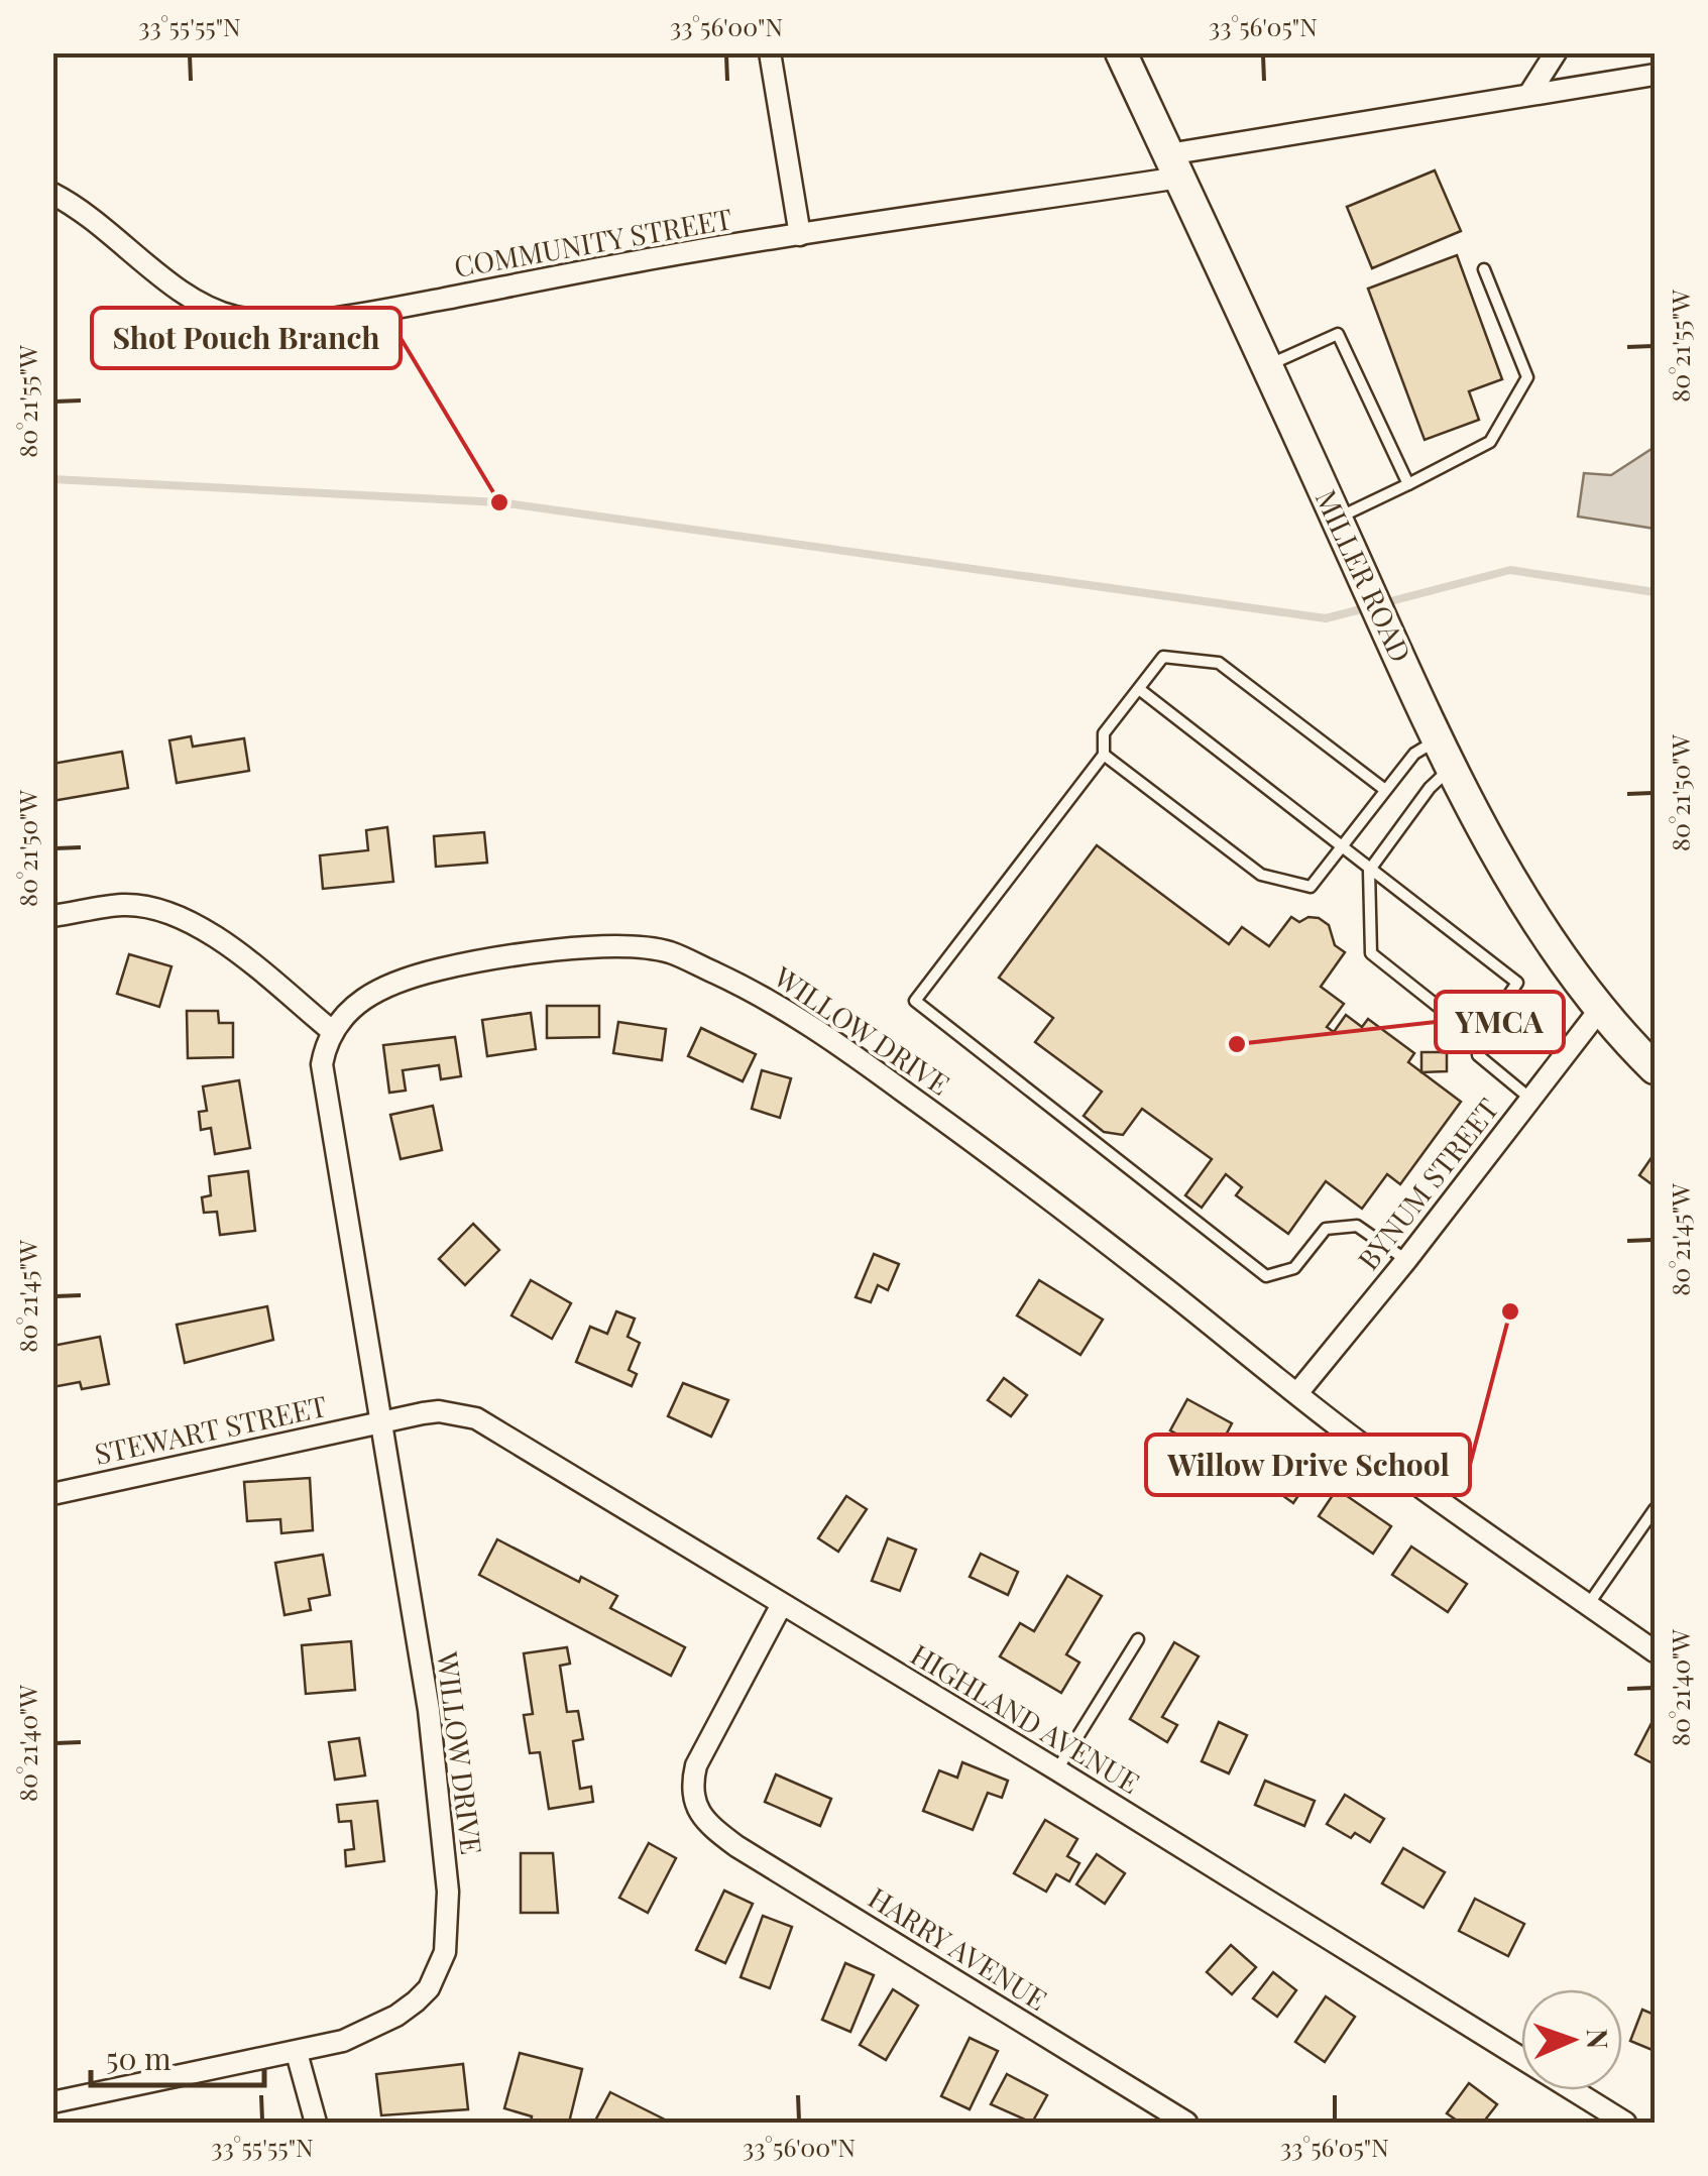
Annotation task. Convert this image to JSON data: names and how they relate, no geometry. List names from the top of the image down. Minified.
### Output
{"streets":{"main road":["MILLER ROAD"],"street":["COMMUNITY STREET","WILLOW DRIVE","BYNUM STREET","STEWART STREET","HIGHLAND AVENUE","HARRY AVENUE"]},"crossings":[["COMMUNITY STREET","MILLER ROAD"],["MILLER ROAD","BYNUM STREET"],["WILLOW DRIVE","BYNUM STREET"],["WILLOW DRIVE","STEWART STREET"],["WILLOW DRIVE","HIGHLAND AVENUE"],["STEWART STREET","HIGHLAND AVENUE"],["HIGHLAND AVENUE","HARRY AVENUE"]],"places":["Shot Pouch Branch","YMCA","Willow Drive School"],"scale_bar":"50 m","north":"right","coordinates":["33°55'55\"N","33°56'00\"N","33°56'05\"N","80°21'55\"W","80°21'50\"W","80°21'45\"W","80°21'40\"W"]}
